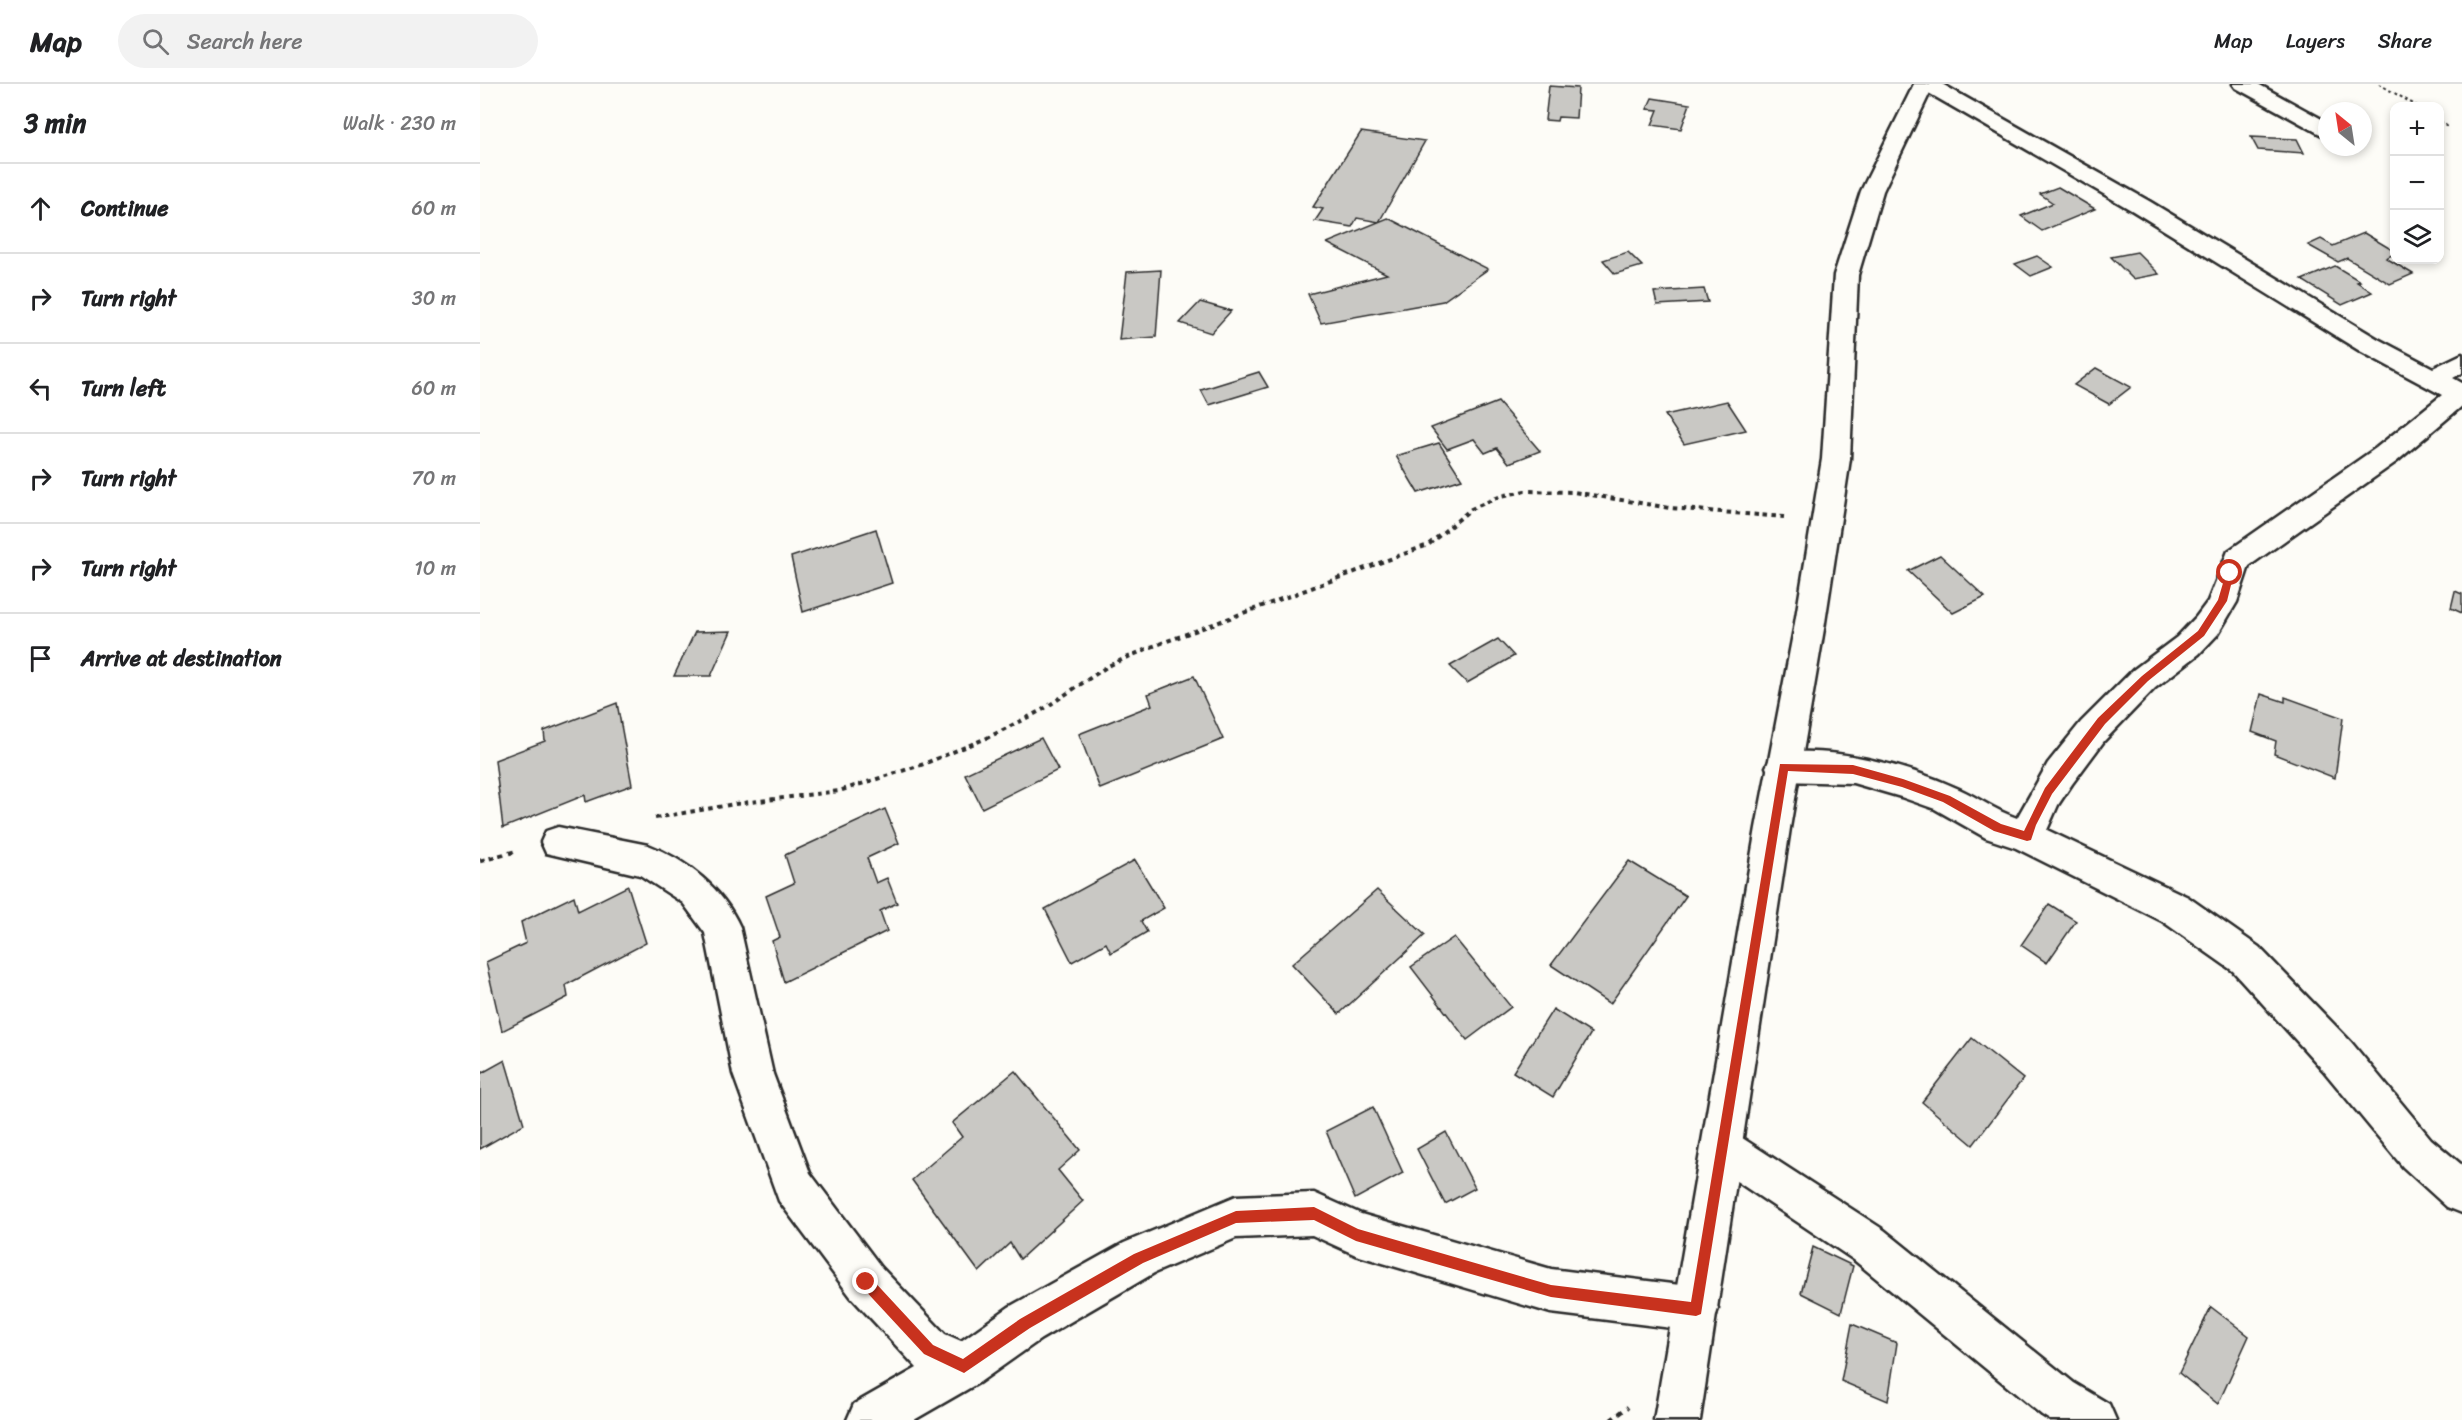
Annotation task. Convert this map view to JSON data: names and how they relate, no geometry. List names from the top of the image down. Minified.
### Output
{"north":"top left","page":{"header":"Map","search":"Search here","nav":["Map","Layers","Share"],"heading":["3 min","Walk · 230 m"],"map_buttons":["+","−"],"list":[["Continue","60 m"],["Turn right","30 m"],["Turn left","60 m"],["Turn right","70 m"],["Turn right","10 m"],"Arrive at destination"]}}
